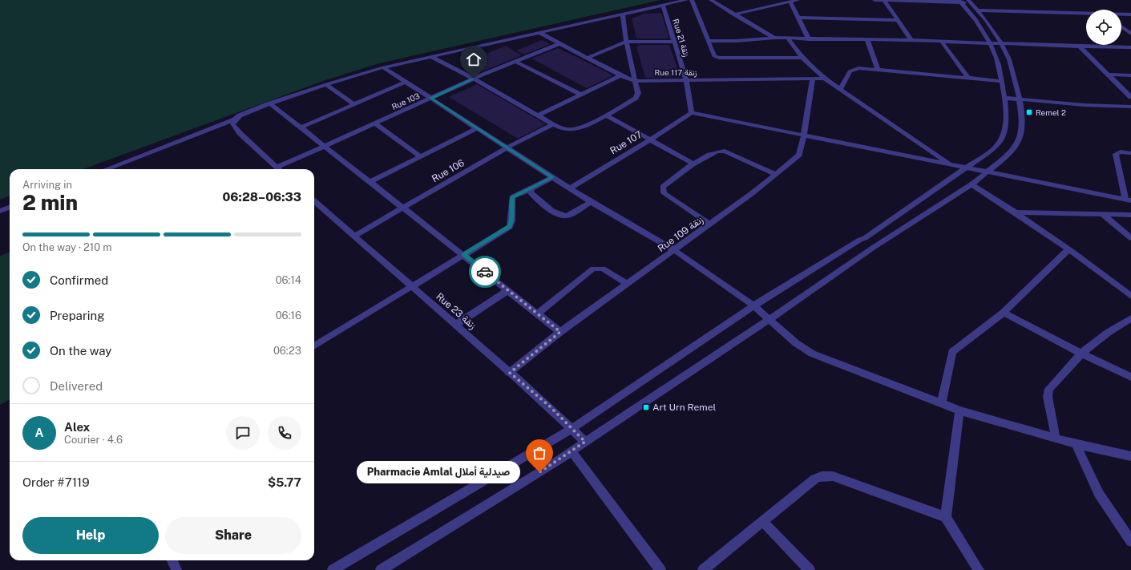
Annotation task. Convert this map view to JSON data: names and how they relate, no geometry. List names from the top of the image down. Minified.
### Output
{"streets":{"street":["Rue 21 زنقة","Rue 117 زنقة","Rue 103","Rue 107","Rue 106","Rue 109 زنقة","Rue 23 زنقة"]},"crossings":[["Rue 21 زنقة","Rue 117 زنقة"],["Rue 21 زنقة","Rue 107"],["Rue 117 زنقة","Rue 103"],["Rue 117 زنقة","Rue 109 زنقة"],["Rue 106","Rue 23 زنقة"],["Rue 109 زنقة","Rue 23 زنقة"]],"places":{"transit":["Remel 2","Art Urn Remel"],"other":["Pharmacie Amlal صيدلية أملال"]},"page":{"heading":["2 min","Arriving in","06:28–06:33"],"panel":["Alex","Courier · 4.6","Order #7119","$5.77"],"bar":"On the way · 210 m","list":[["Confirmed","06:14"],["Preparing","06:16"],["On the way","06:23"],"Delivered"],"round":"A","bubble":"Pharmacie Amlal صيدلية أملال","buttons":["Help","Share"]}}
